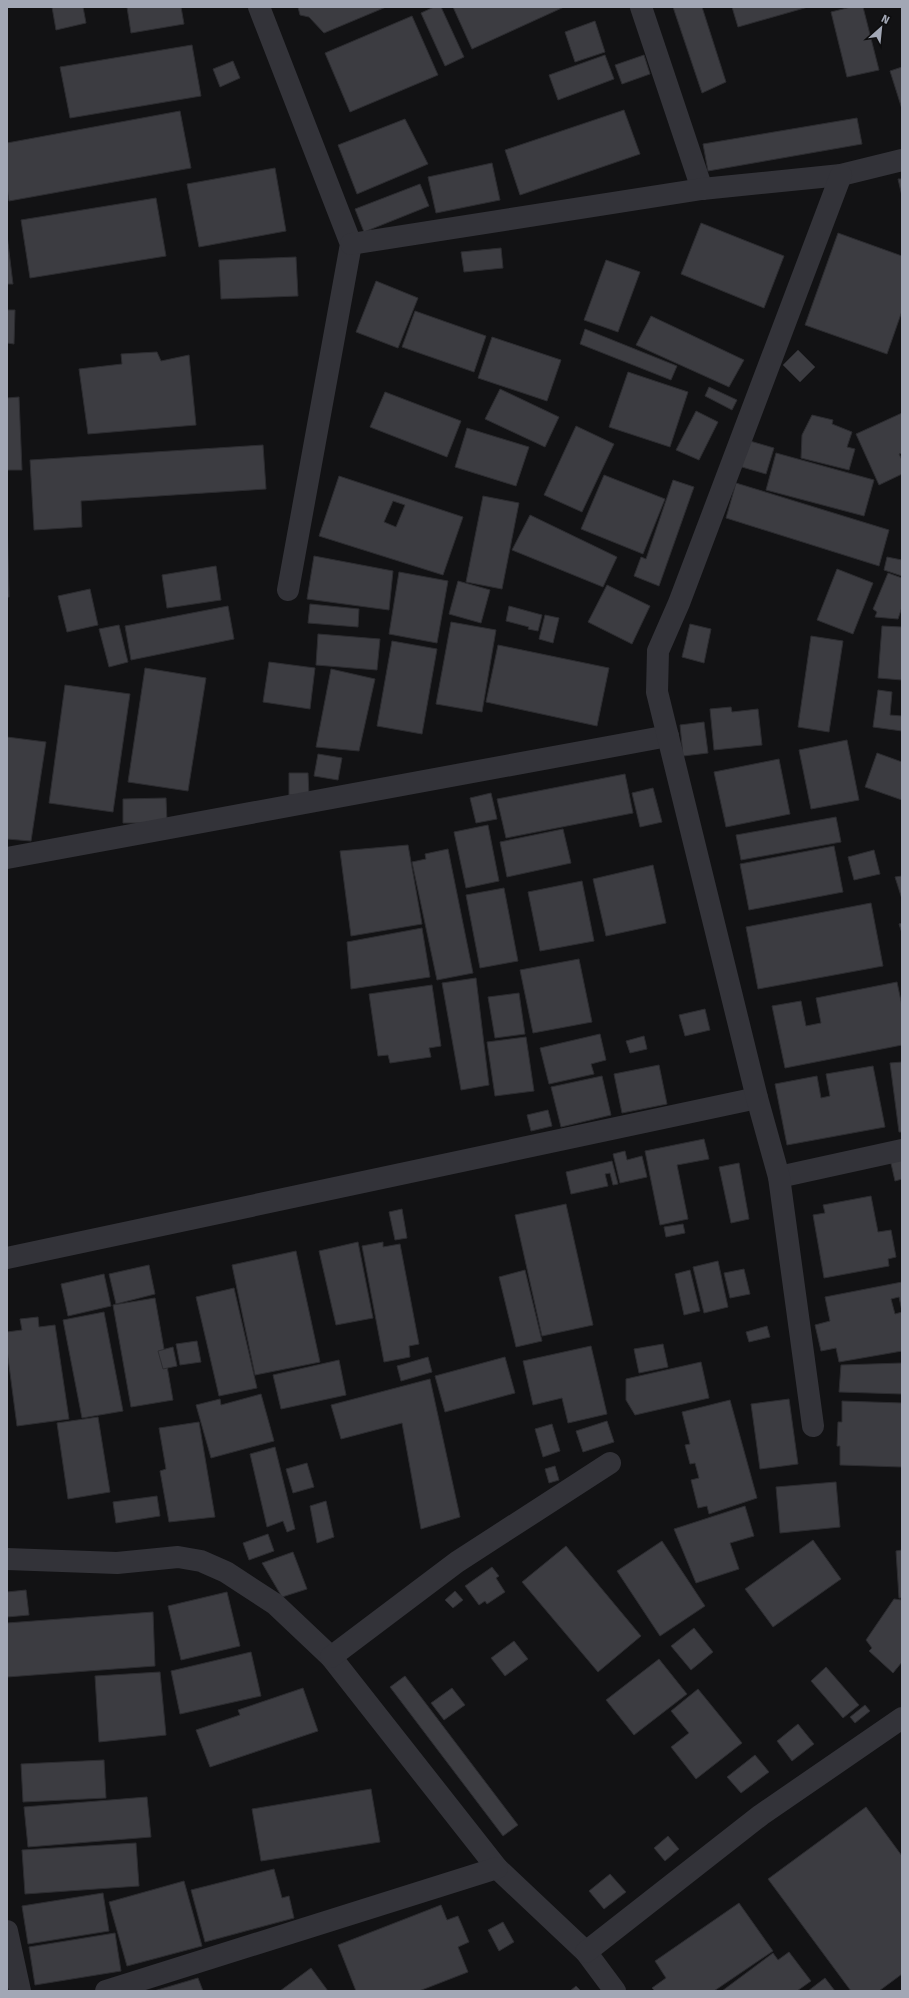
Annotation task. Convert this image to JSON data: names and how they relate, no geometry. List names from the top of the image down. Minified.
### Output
{"north":"top right"}
